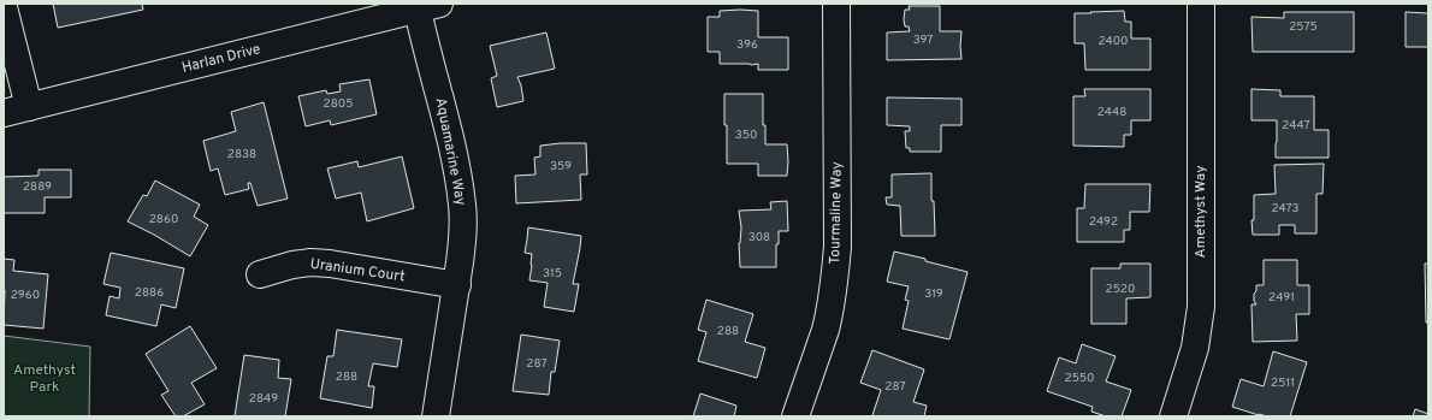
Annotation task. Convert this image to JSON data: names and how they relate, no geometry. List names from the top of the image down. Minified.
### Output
{"streets":{"street":["Harlan Drive","Aquamarine Way","Amethyst Way","Tourmaline Way","Uranium Court"]},"crossings":[["Harlan Drive","Aquamarine Way"],["Aquamarine Way","Uranium Court"]],"parks":["Amethyst Park"],"house_numbers":["2575","397","2400","396","2805","2448","2447","350","2838","359","2889","2473","2860","2492","308","315","2520","2886","319","2960","2491","288","287","288","2550","2511","287","2849"]}
